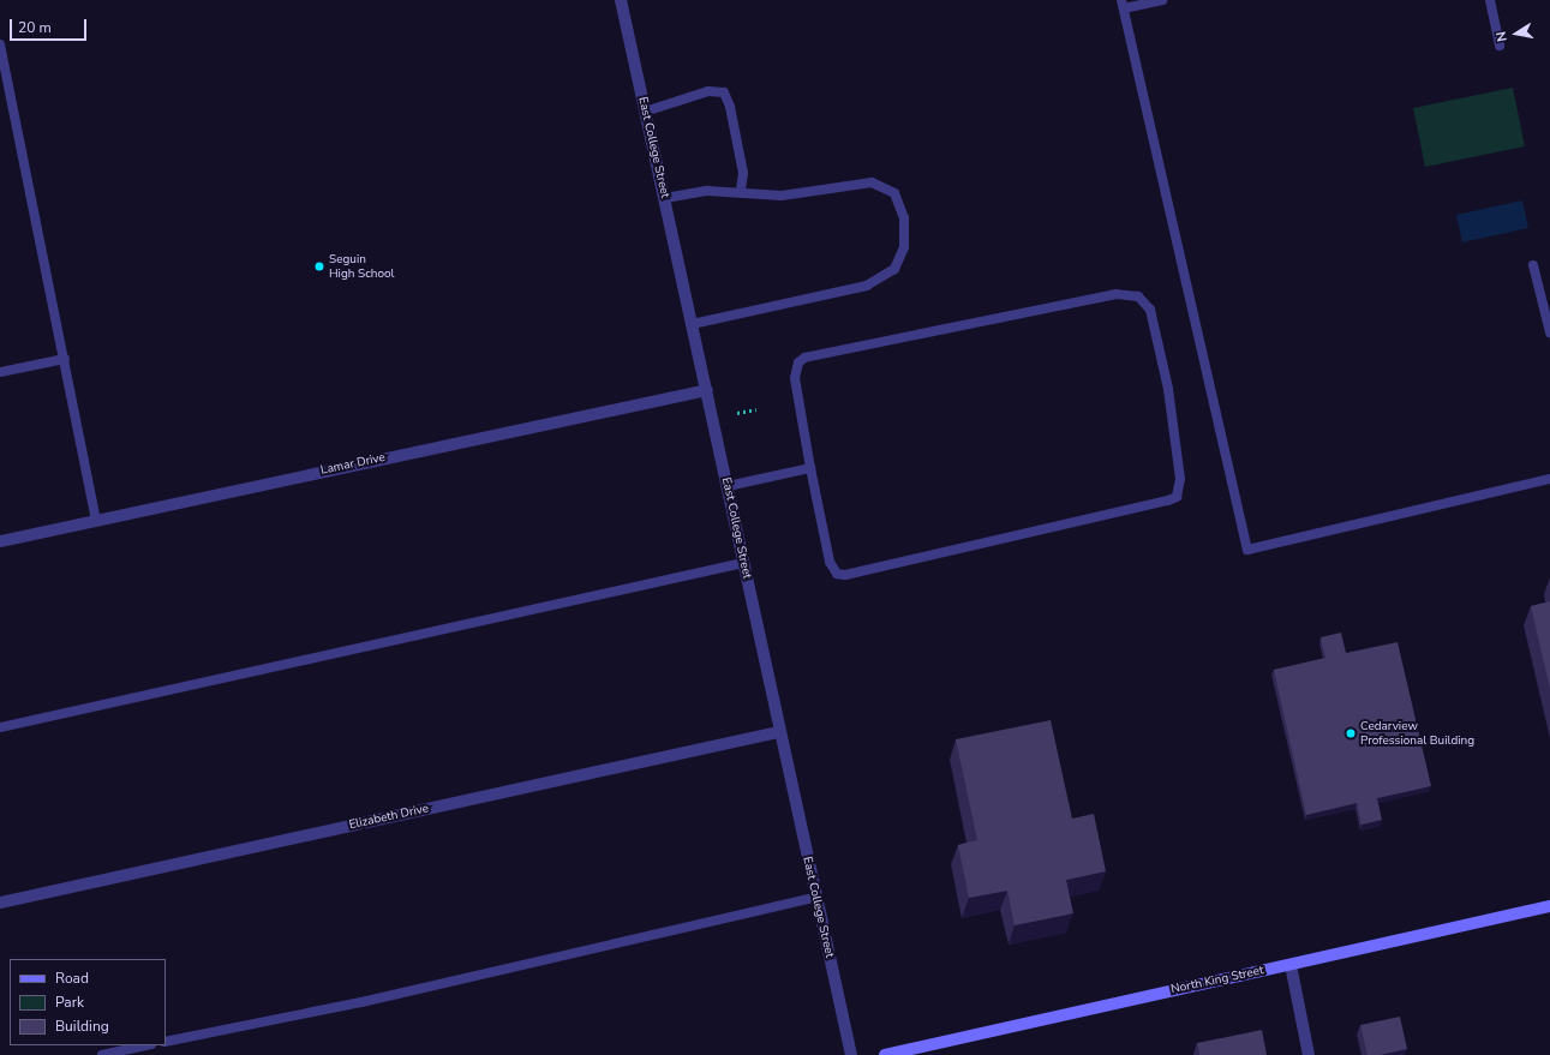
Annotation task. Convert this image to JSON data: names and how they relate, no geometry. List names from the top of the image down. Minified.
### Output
{"streets":{"main road":["North King Street"],"street":["East College Street","Lamar Drive","Elizabeth Drive"]},"crossings":[["East College Street","Lamar Drive"],["East College Street","Elizabeth Drive"]],"places":["Seguin High School","Cedarview Professional Building"],"legend":["Road","Park","Building"],"scale_bar":"20 m","north":"left"}
